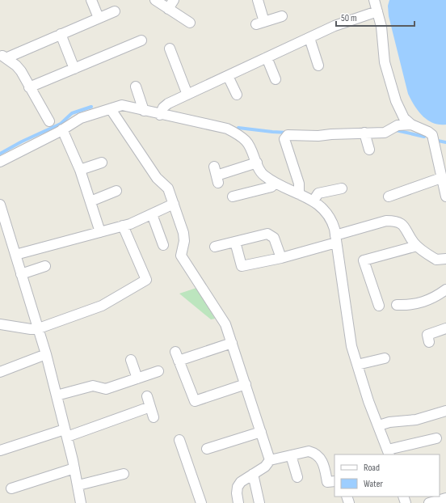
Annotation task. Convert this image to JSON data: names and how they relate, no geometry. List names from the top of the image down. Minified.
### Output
{"legend":["Road","Water"],"scale_bar":"50 m"}
